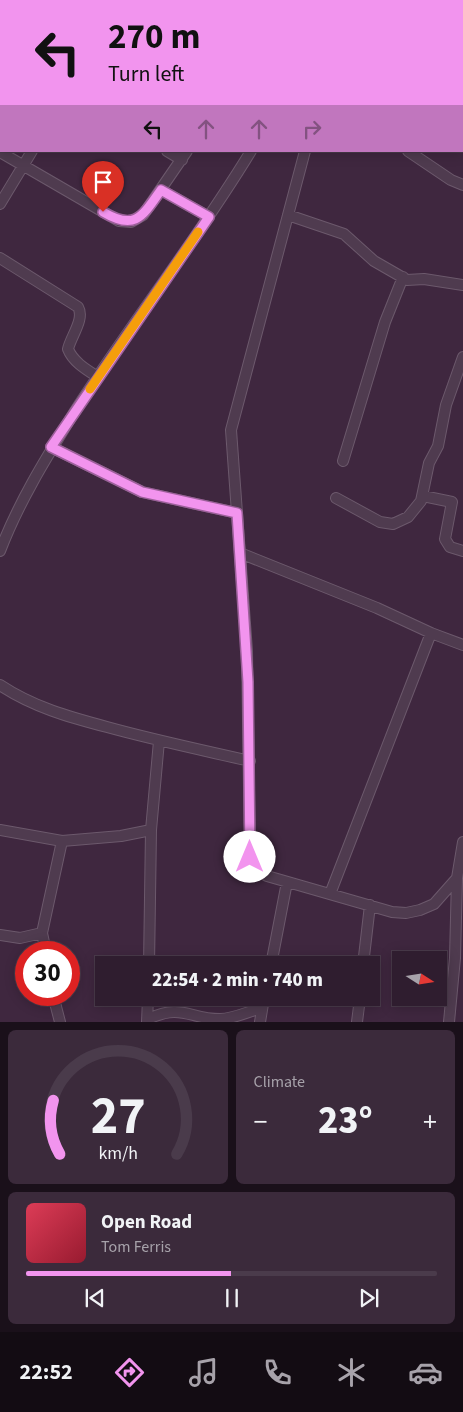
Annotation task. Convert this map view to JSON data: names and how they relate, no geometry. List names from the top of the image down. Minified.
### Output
{"north":"right","page":{"turn":["270 m","Turn left"],"limit":"30","trip":"22:54 · 2 min · 740 m","tile":"Climate","heat":["−","23°","+"],"song":["Open Road","Tom Ferris"],"tabs":"22:52","gauge":["27","km/h"]}}
